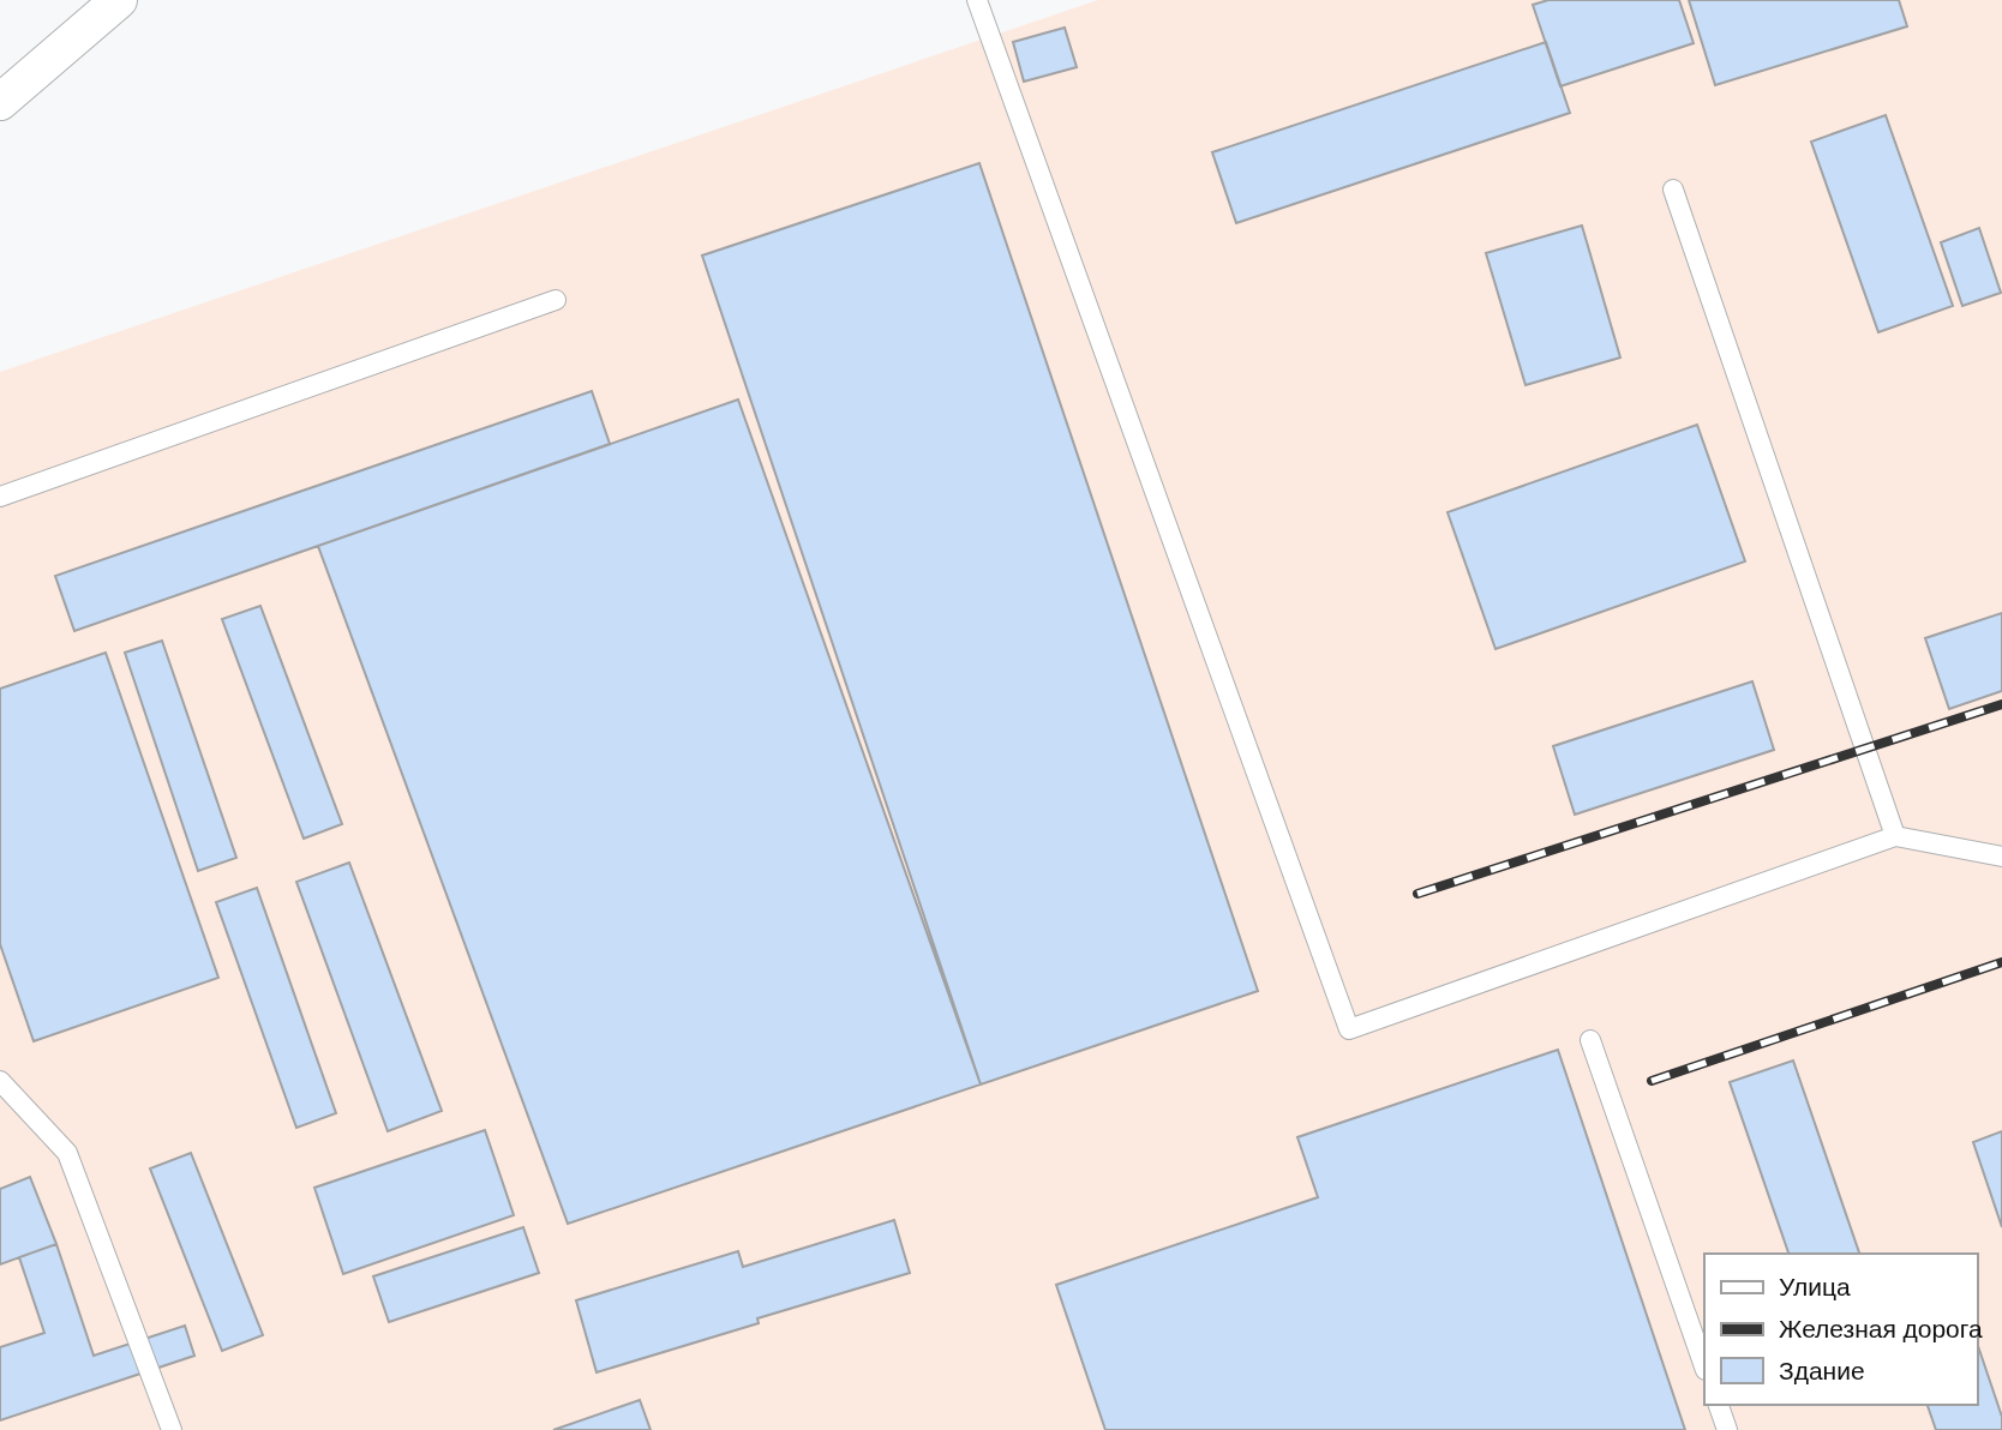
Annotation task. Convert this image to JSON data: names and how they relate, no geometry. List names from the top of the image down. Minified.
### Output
{"legend":["Улица","Железная дорога","Здание"]}
